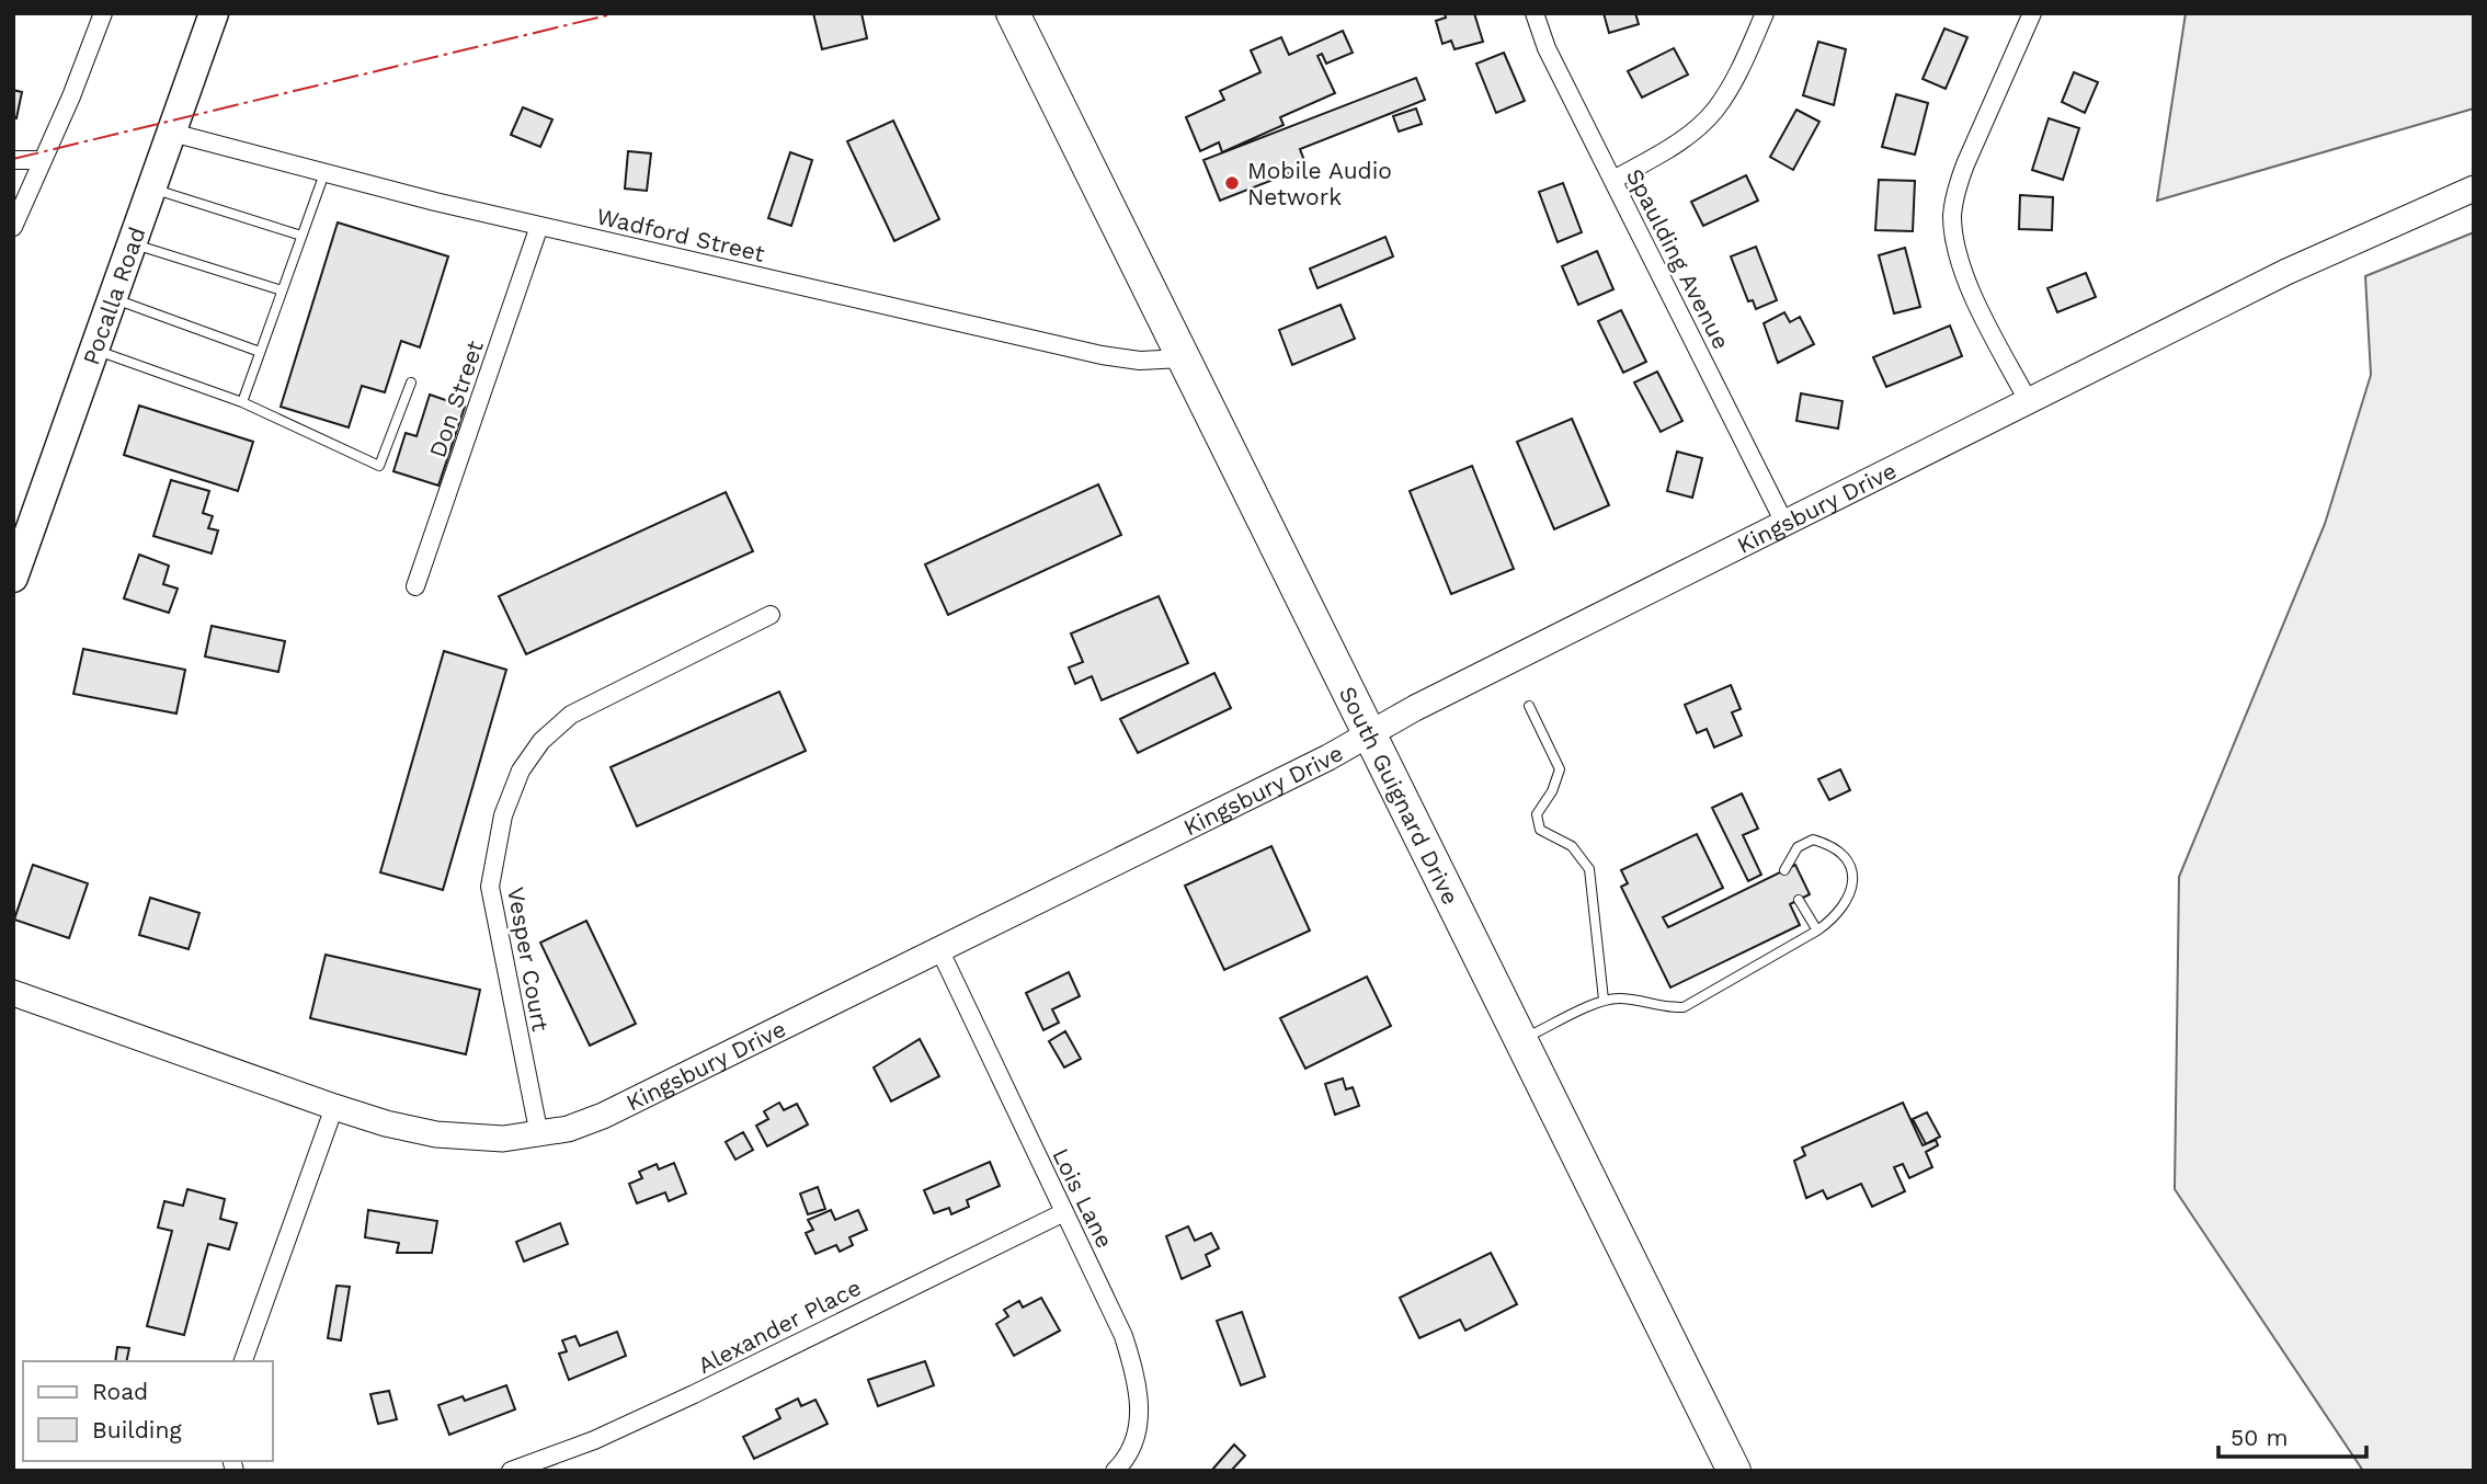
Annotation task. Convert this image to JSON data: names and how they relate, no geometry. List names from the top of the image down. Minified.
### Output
{"streets":{"highway":["South Guignard Drive"],"main road":["Pocalla Road"],"street":["Wadford Street","Spaulding Avenue","Don Street","Kingsbury Drive","Vesper Court","Lois Lane","Alexander Place"]},"crossings":[["Wadford Street","Pocalla Road"],["Wadford Street","Don Street"],["Wadford Street","South Guignard Drive"],["Spaulding Avenue","Kingsbury Drive"],["Kingsbury Drive","South Guignard Drive"],["Kingsbury Drive","Vesper Court"],["Kingsbury Drive","Lois Lane"],["Lois Lane","Alexander Place"]],"places":["Mobile Audio Network"],"legend":["Road","Building"],"scale_bar":"50 m"}
